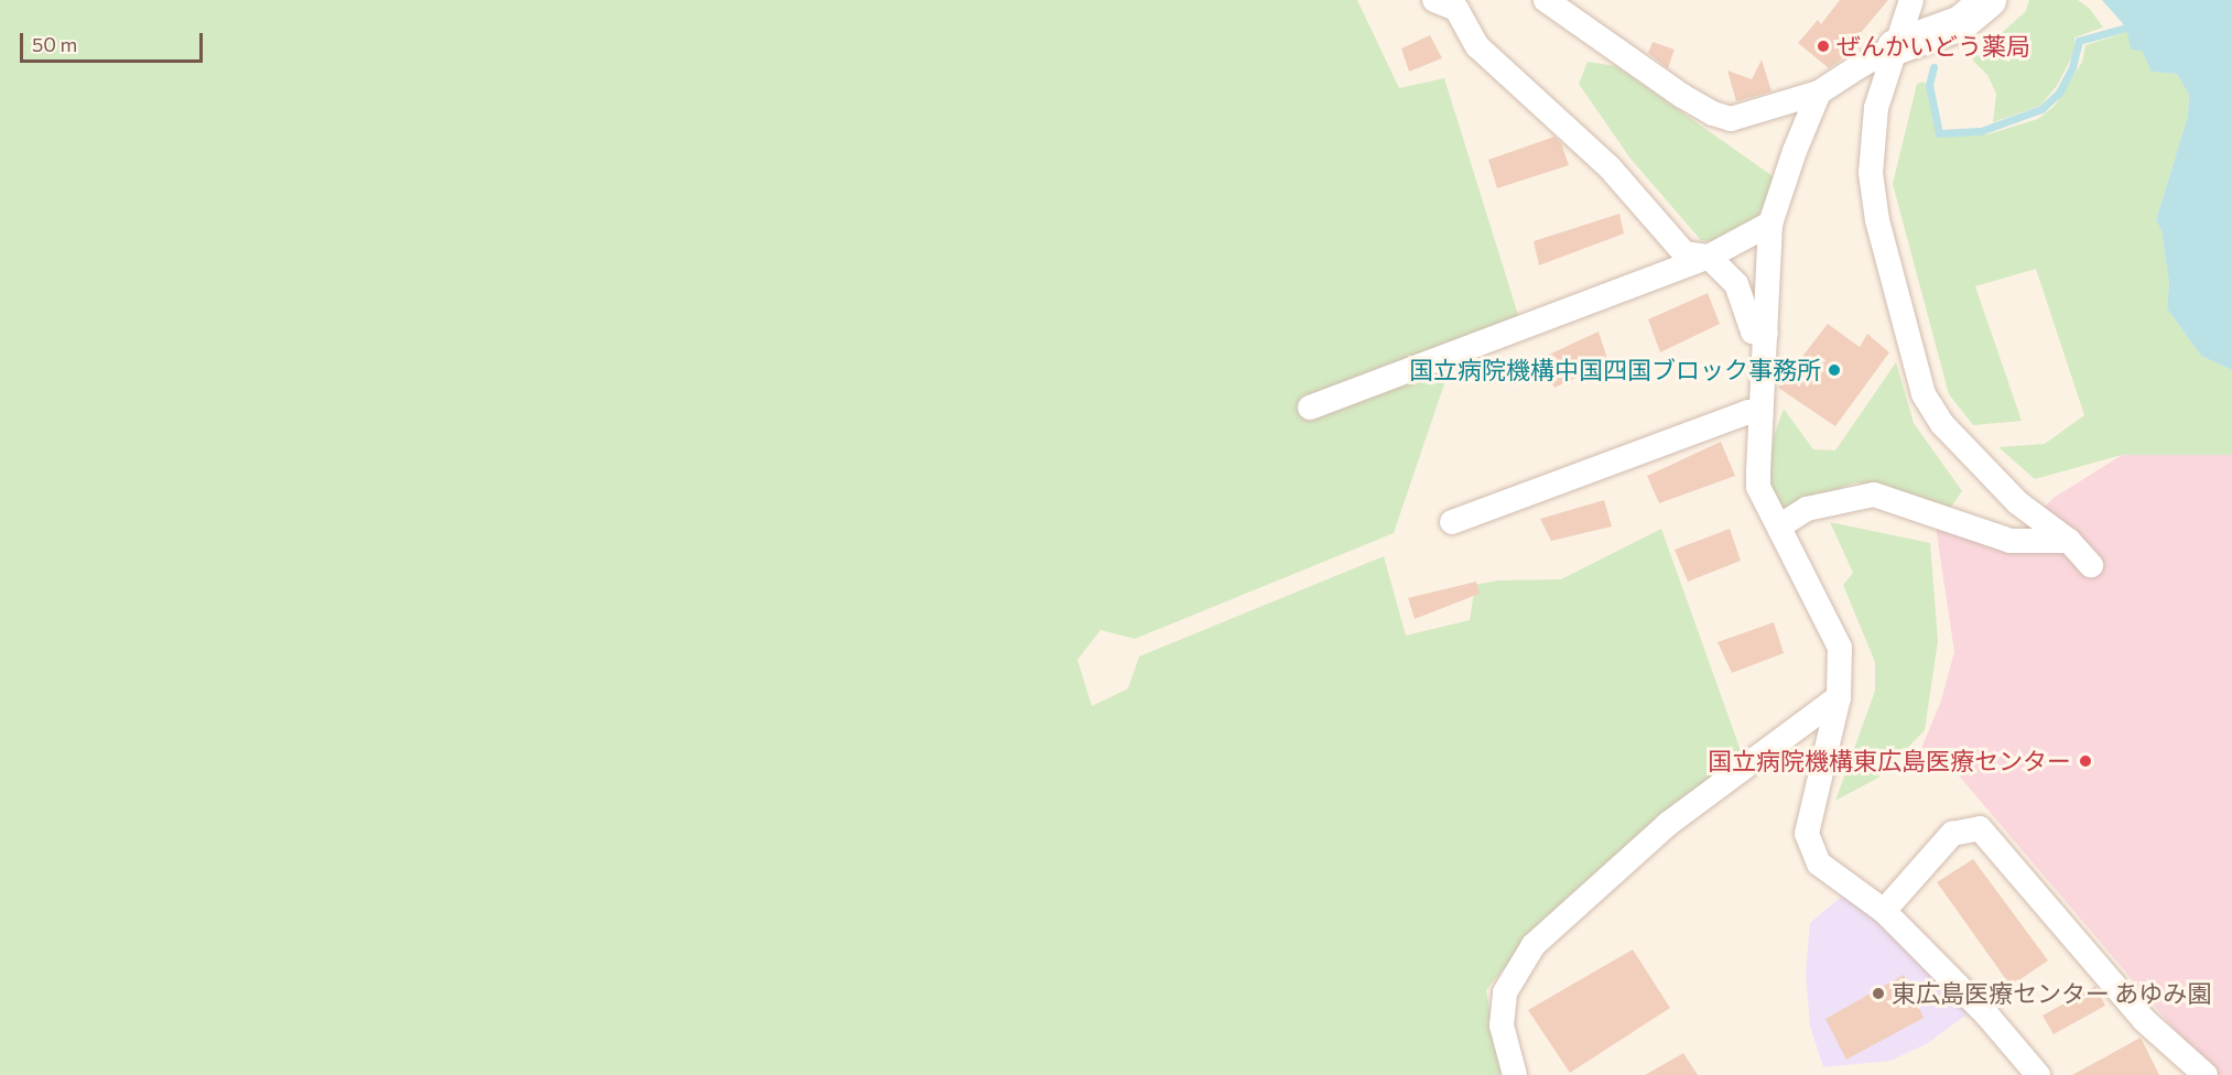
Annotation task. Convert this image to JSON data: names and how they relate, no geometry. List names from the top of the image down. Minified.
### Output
{"places":["ぜんかいどう薬局","国立病院機構中国四国ブロック事務所","国立病院機構東広島医療センター","東広島医療センター あゆみ園"],"scale_bar":"50 m"}
